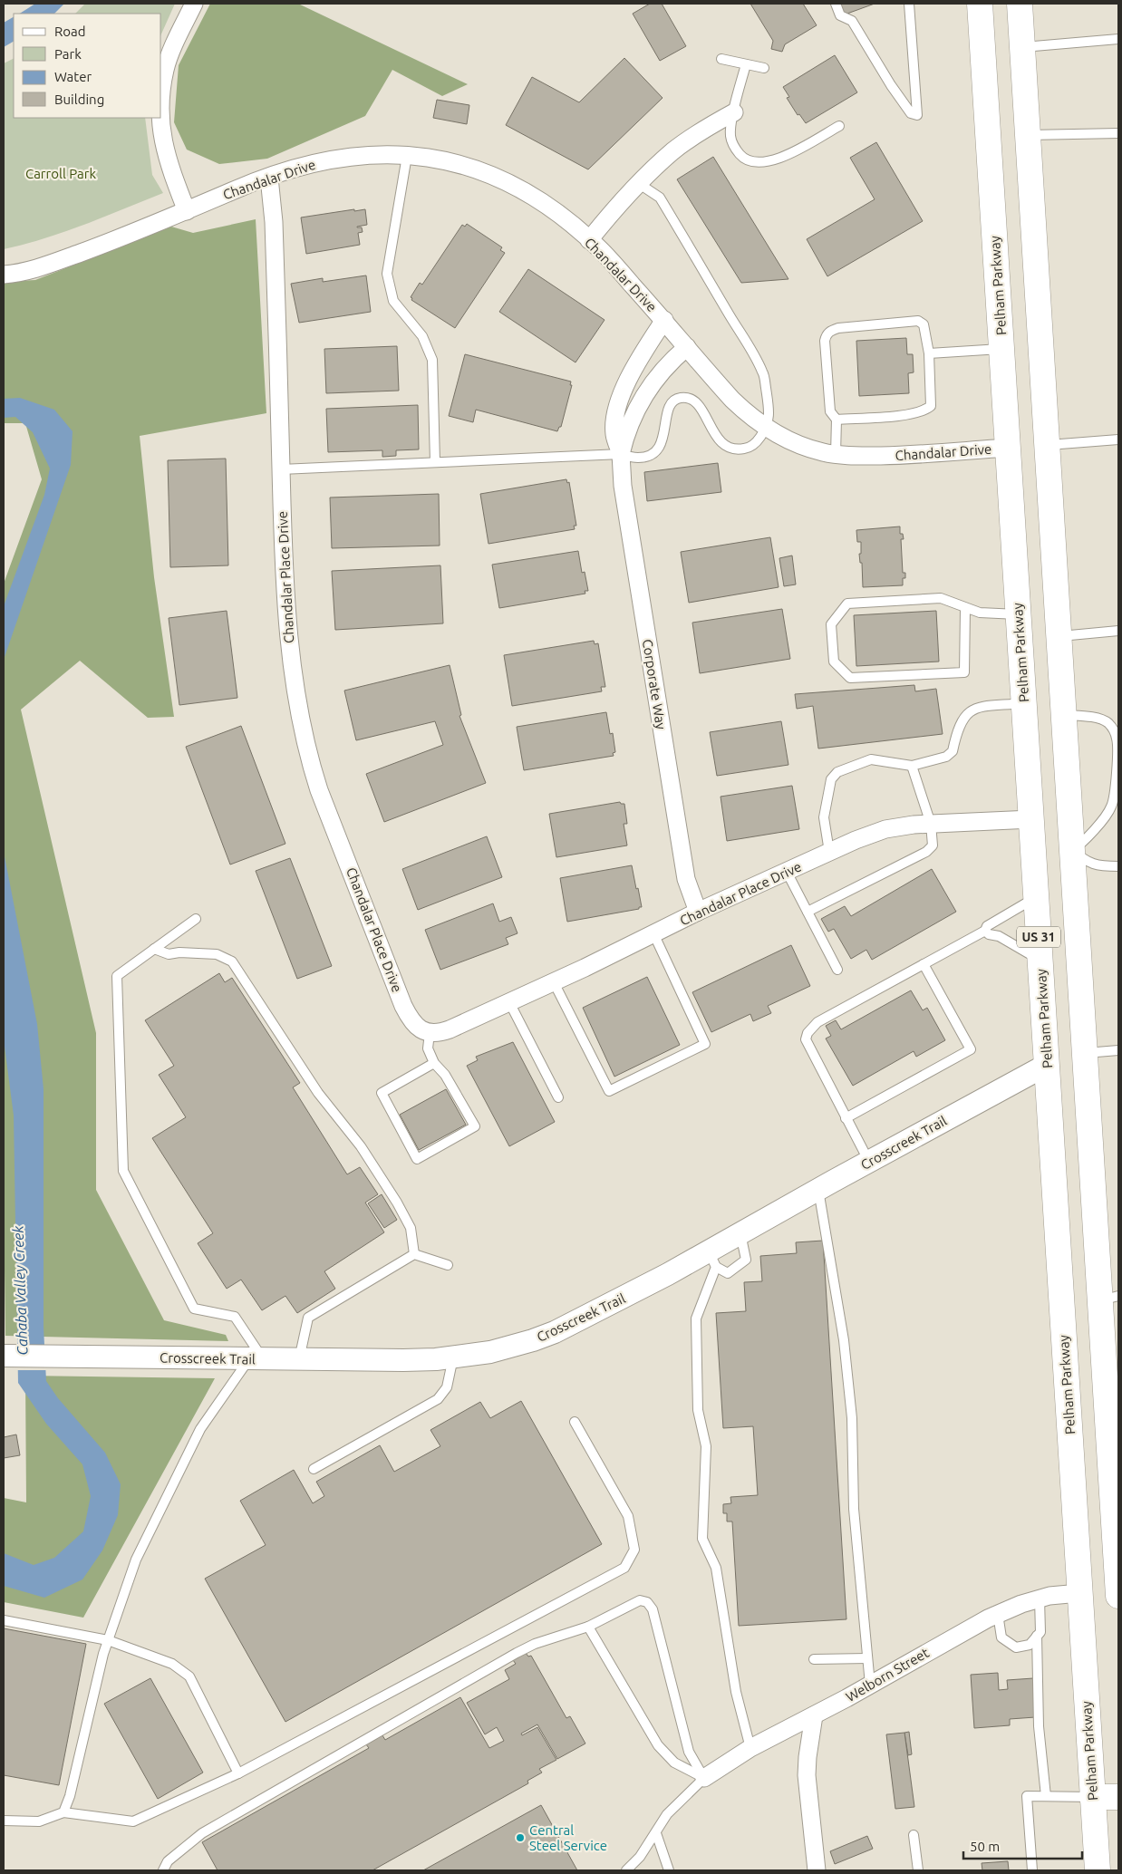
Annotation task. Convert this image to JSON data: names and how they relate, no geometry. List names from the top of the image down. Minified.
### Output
{"streets":{"main road":["Pelham Parkway","US 31"],"street":["Chandalar Drive","Chandalar Place Drive","Corporate Way","Crosscreek Trail","Welborn Street"]},"crossings":[["Chandalar Drive","Pelham Parkway"],["Chandalar Drive","Chandalar Place Drive"],["Chandalar Drive","Corporate Way"],["Pelham Parkway","Chandalar Place Drive"],["Pelham Parkway","Crosscreek Trail"],["Pelham Parkway","Welborn Street"],["Chandalar Place Drive","Corporate Way"]],"water":["Cahaba Valley Creek"],"parks":["Carroll Park"],"places":["Central Steel Service"],"legend":["Road","Park","Water","Building"],"scale_bar":"50 m"}
